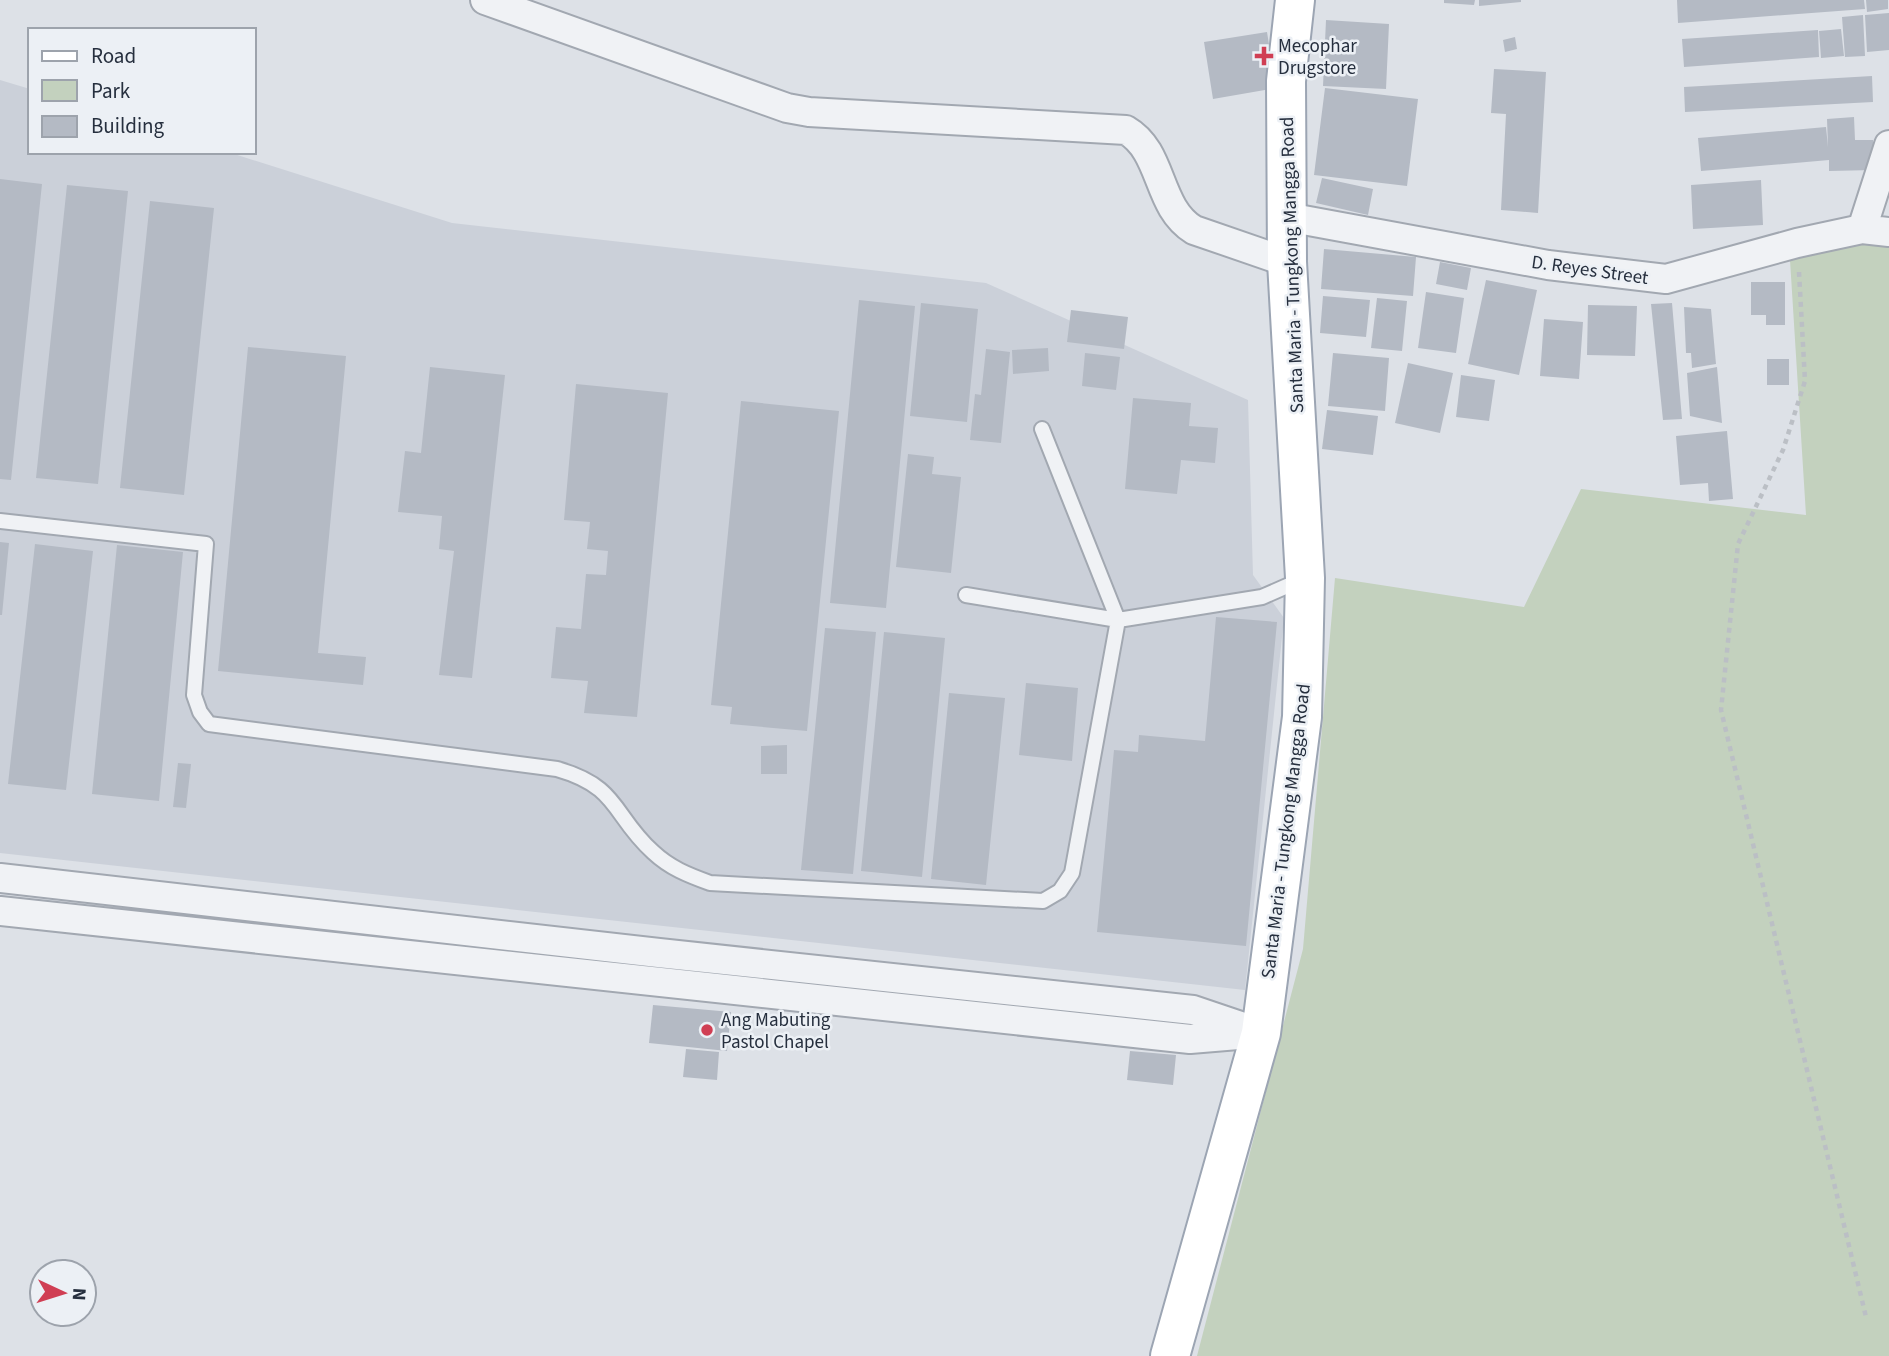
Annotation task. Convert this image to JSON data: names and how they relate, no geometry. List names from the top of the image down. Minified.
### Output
{"streets":{"main road":["Santa Maria - Tungkong Mangga Road"],"street":["D. Reyes Street"]},"crossings":[["Santa Maria - Tungkong Mangga Road","D. Reyes Street"]],"places":{"health":["Mecophar Drugstore"],"other":["Ang Mabuting Pastol Chapel"]},"legend":["Road","Park","Building"],"north":"right"}
